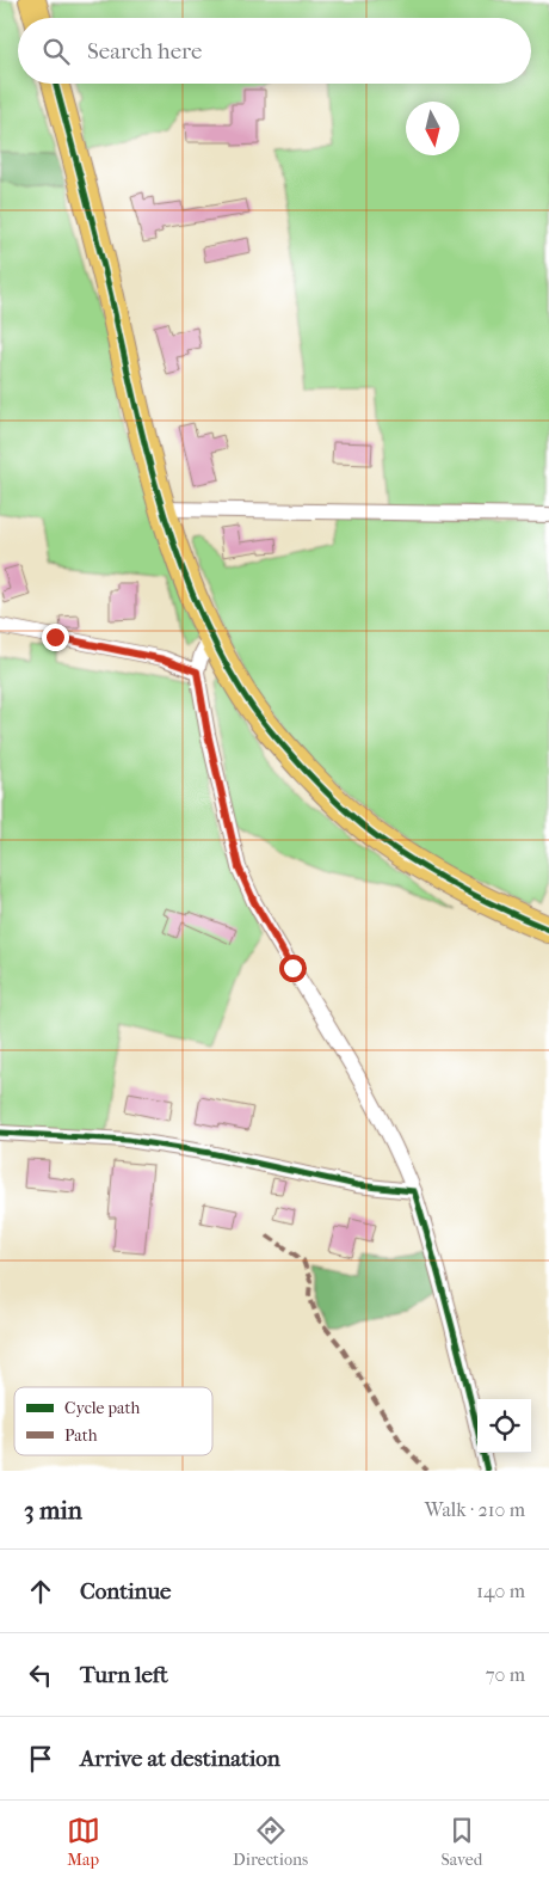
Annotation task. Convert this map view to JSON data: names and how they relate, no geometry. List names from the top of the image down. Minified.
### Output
{"legend":["Cycle path","Path"],"north":"bottom","page":{"search":"Search here","heading":["3 min","Walk · 210 m"],"list":[["Continue","140 m"],["Turn left","70 m"],"Arrive at destination"],"nav":["Map","Directions","Saved"]}}
